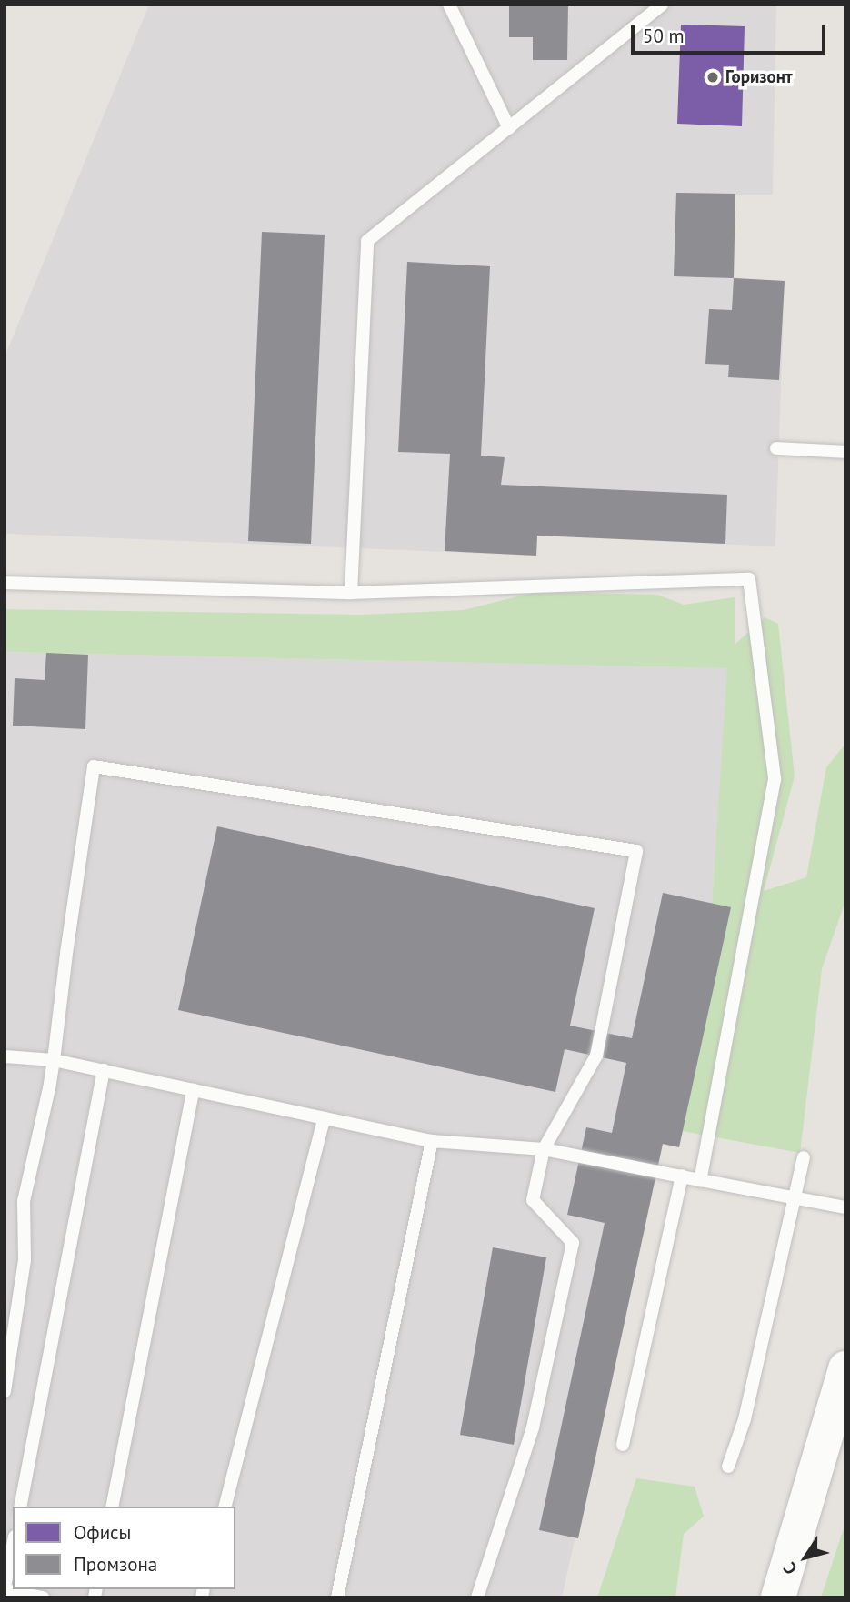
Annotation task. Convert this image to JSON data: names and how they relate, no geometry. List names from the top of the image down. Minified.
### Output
{"places":["Горизонт"],"legend":["Офисы","Промзона"],"scale_bar":"50 m","north":"bottom left"}
